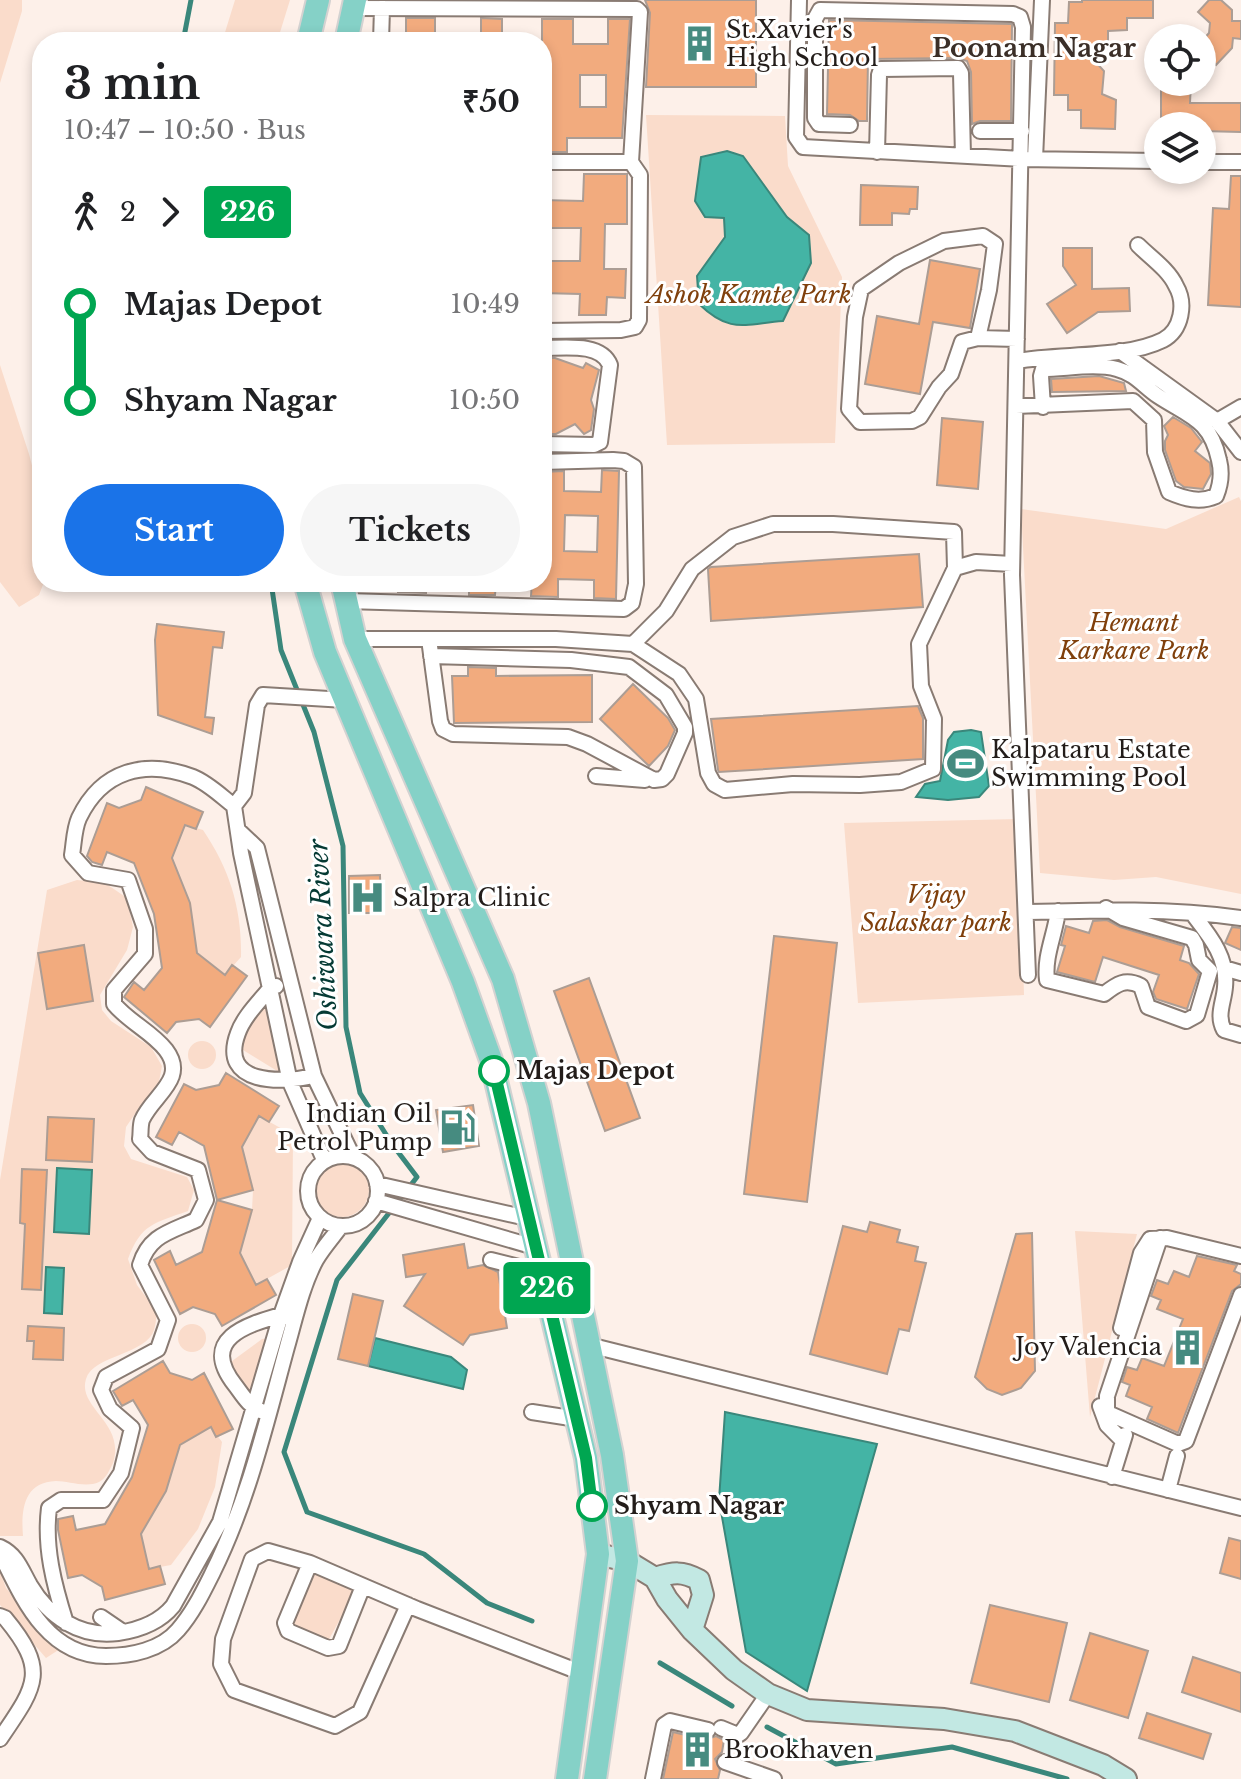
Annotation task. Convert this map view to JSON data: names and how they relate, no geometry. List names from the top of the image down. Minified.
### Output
{"districts":["Poonam Nagar"],"water":["Oshiwara River"],"parks":["Ashok Kamte Park","Hemant Karkare Park","Vijay Salaskar park"],"places":{"building":["St.Xavier's High School","Joy Valencia","Brookhaven"],"sports":["Kalpataru Estate Swimming Pool"],"hospital":["Salpra Clinic"],"other":["Majas Depot","Shyam Nagar"],"fuel station":["Indian Oil Petrol Pump"]},"lines":["bus line 226"],"page":{"on_map":"226","heading":["3 min","10:47 – 10:50 · Bus","₹50"],"legs":["2","226"],"list":[{"name":"Majas Depot","value":"10:49"},{"name":"Shyam Nagar","value":"10:50"}],"buttons":["Start","Tickets"]}}
